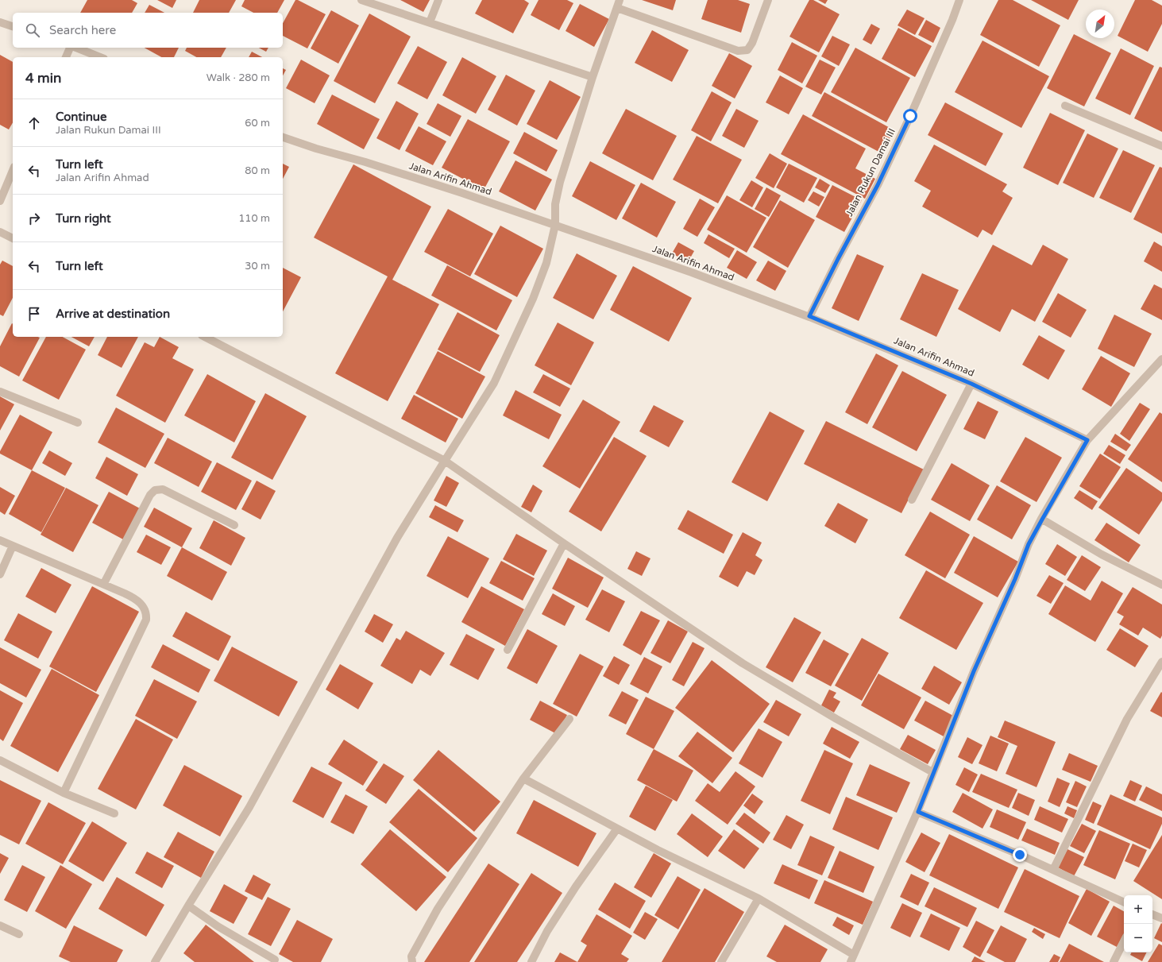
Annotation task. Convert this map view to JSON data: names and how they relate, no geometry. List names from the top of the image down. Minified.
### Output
{"streets":{"street":["Jalan Rukun Damai III","Jalan Arifin Ahmad"]},"crossings":[["Jalan Rukun Damai III","Jalan Arifin Ahmad"]],"north":"top right","page":{"search":"Search here","heading":["4 min","Walk · 280 m"],"list":[["Continue","Jalan Rukun Damai III","60 m"],["Turn left","Jalan Arifin Ahmad","80 m"],["Turn right","110 m"],["Turn left","30 m"],"Arrive at destination"],"map_buttons":["+","−"]}}
